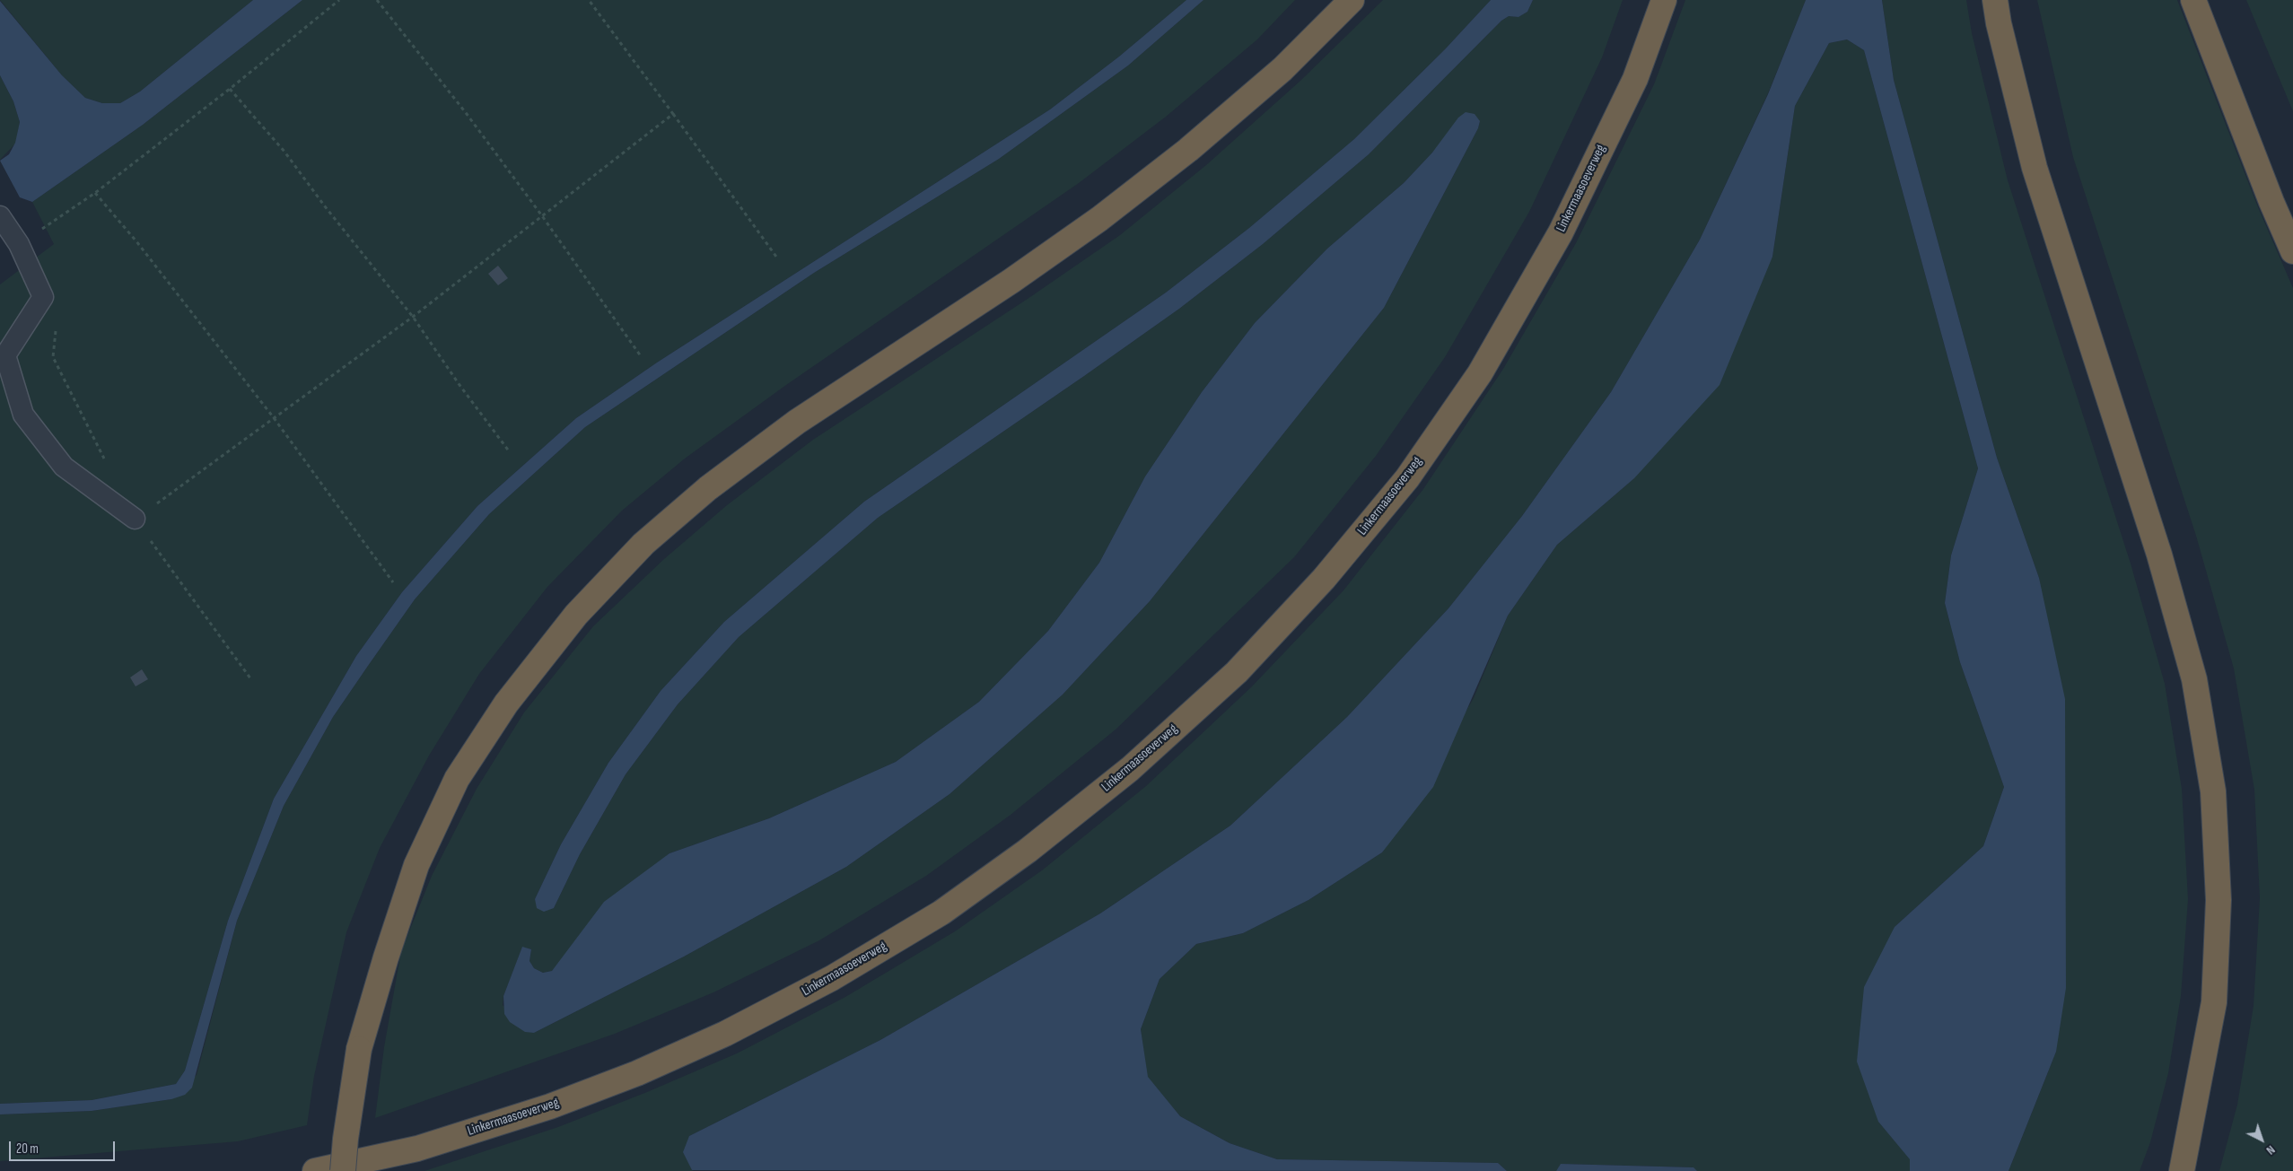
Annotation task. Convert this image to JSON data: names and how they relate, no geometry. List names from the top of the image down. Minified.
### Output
{"streets":{"highway":["Linkermaasoeverweg"]},"scale_bar":"20 m","north":"bottom right"}
